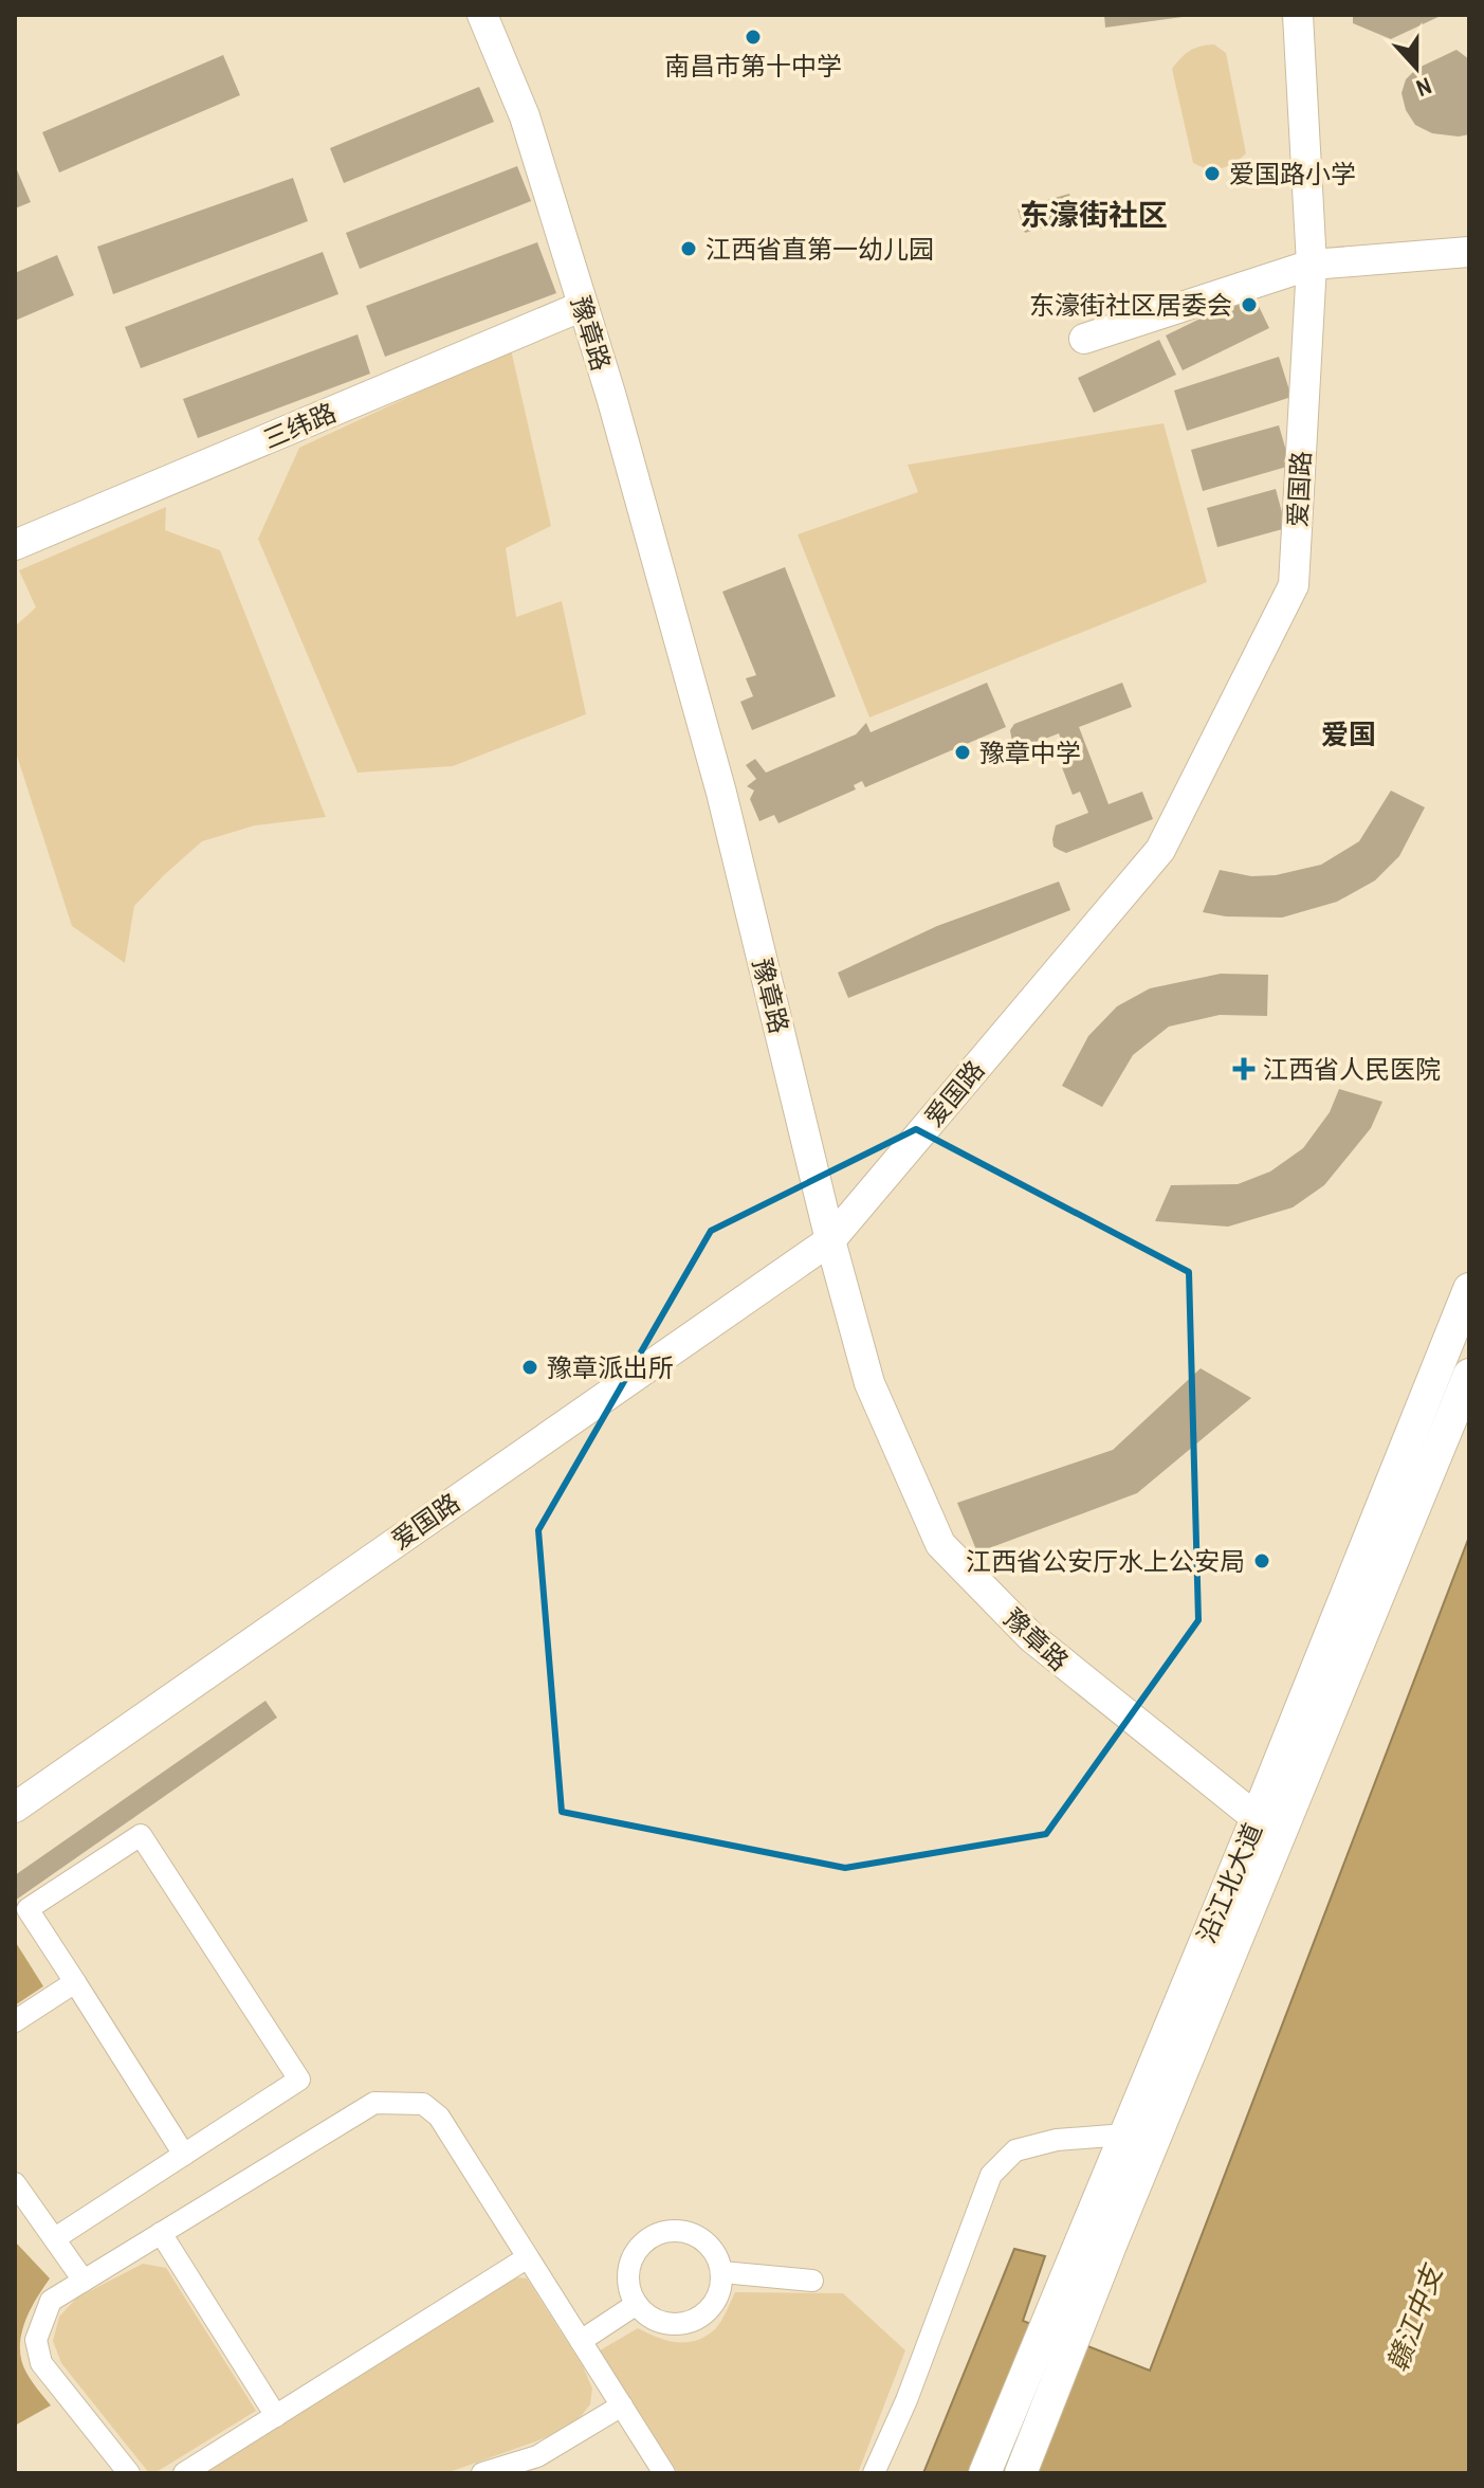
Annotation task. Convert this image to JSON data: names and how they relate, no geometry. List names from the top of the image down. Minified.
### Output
{"streets":{"main road":["沿江北大道"],"street":["豫章路","三纬路","爱国路"]},"crossings":[["豫章路","三纬路"],["豫章路","爱国路"],["豫章路","沿江北大道"]],"districts":["东濠街社区","爱国"],"water":["赣江中支"],"places":{"other":["南昌市第十中学","爱国路小学","江西省直第一幼儿园","东濠街社区居委会","豫章中学","豫章派出所","江西省公安厅水上公安局"],"health":["江西省人民医院"]},"north":"bottom"}
